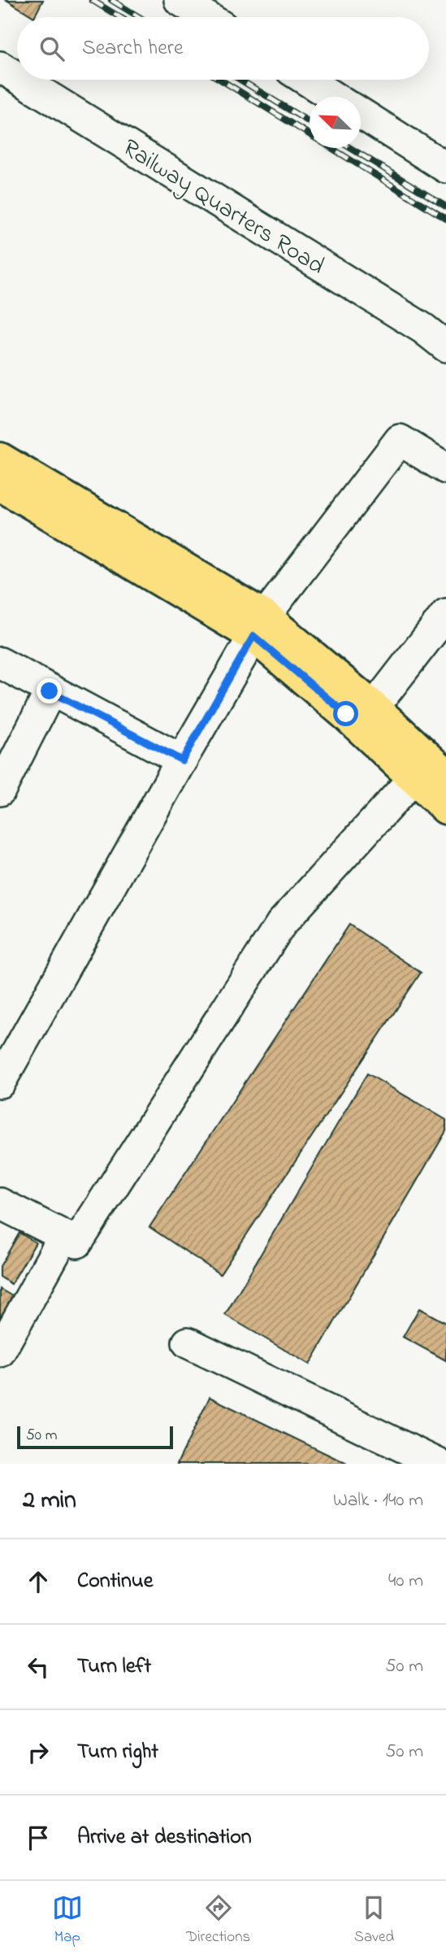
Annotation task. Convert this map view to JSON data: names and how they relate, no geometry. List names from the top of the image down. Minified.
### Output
{"streets":{"street":["Railway Quarters Road"]},"scale_bar":"50 m","north":"top left","page":{"search":"Search here","scale":"50 m","heading":["2 min","Walk · 140 m"],"list":[["Continue","40 m"],["Turn left","50 m"],["Turn right","50 m"],"Arrive at destination"],"nav":["Map","Directions","Saved"]}}
